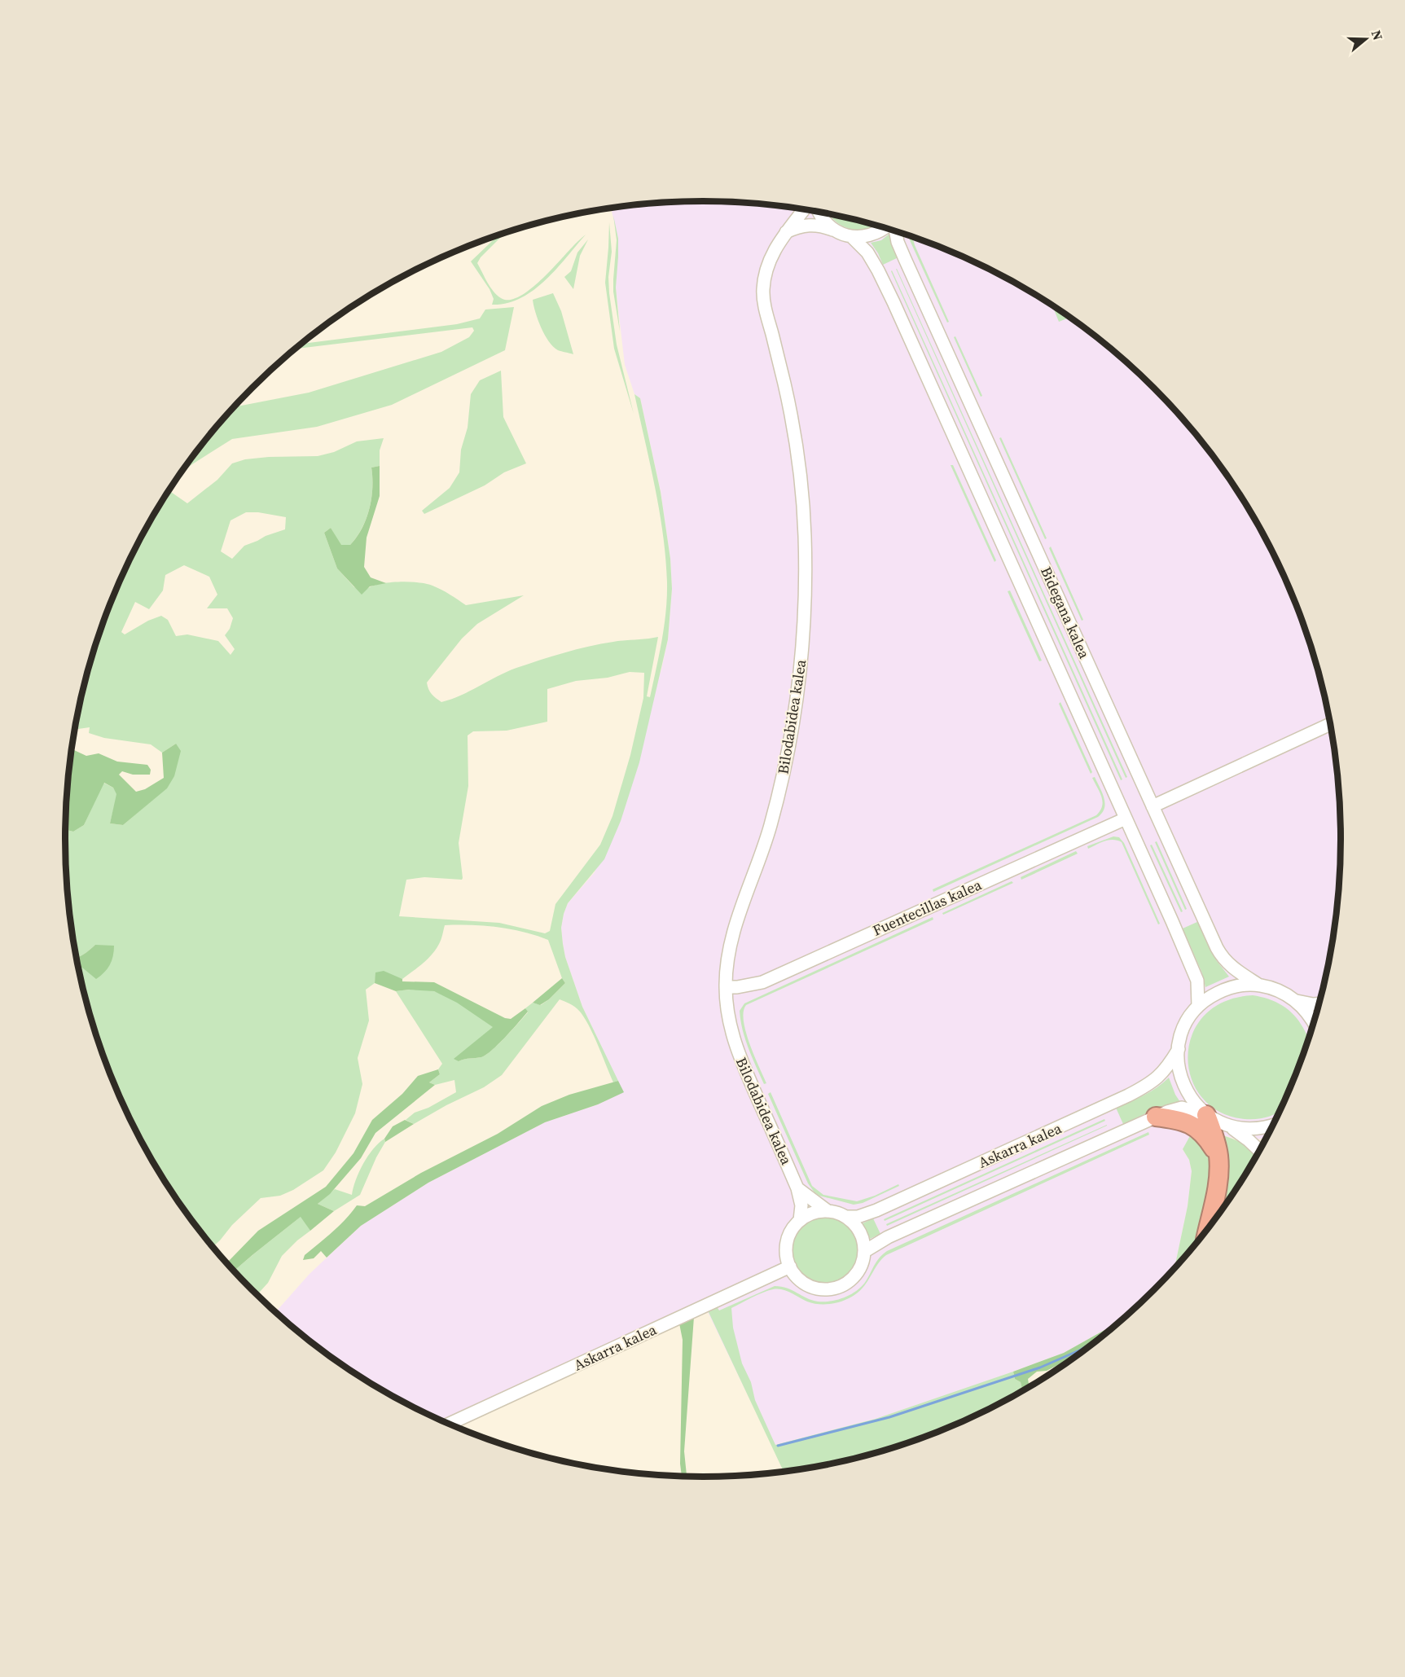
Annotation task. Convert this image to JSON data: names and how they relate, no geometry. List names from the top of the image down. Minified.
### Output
{"streets":{"street":["Bidegana kalea","Bilodabidea kalea","Fuentecillas kalea","Askarra kalea"]},"crossings":[["Bidegana kalea","Fuentecillas kalea"],["Bilodabidea kalea","Fuentecillas kalea"],["Bilodabidea kalea","Askarra kalea"]],"north":"right"}
